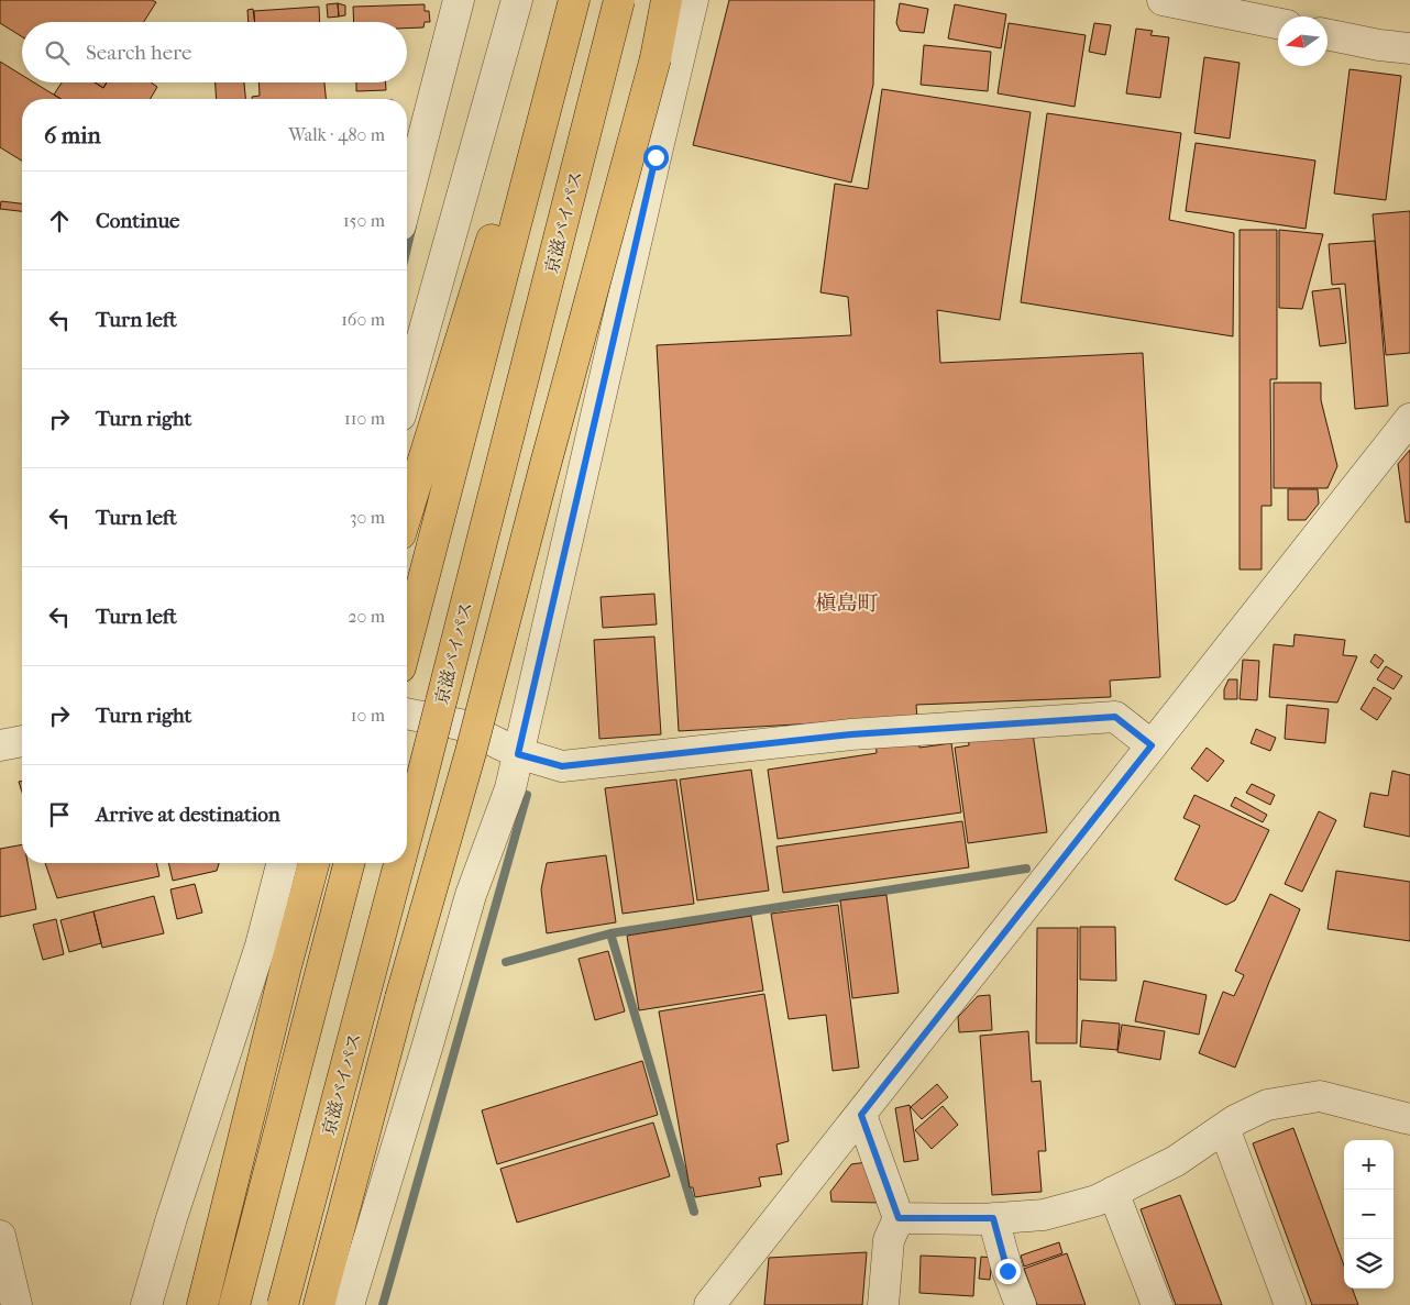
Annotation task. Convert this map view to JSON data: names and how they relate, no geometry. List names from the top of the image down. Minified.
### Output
{"streets":{"highway":["京滋バイパス"]},"districts":["槇島町"],"north":"left","page":{"search":"Search here","heading":["6 min","Walk · 480 m"],"list":[["Continue","150 m"],["Turn left","160 m"],["Turn right","110 m"],["Turn left","30 m"],["Turn left","20 m"],["Turn right","10 m"],"Arrive at destination"],"map_buttons":["+","−"]}}
